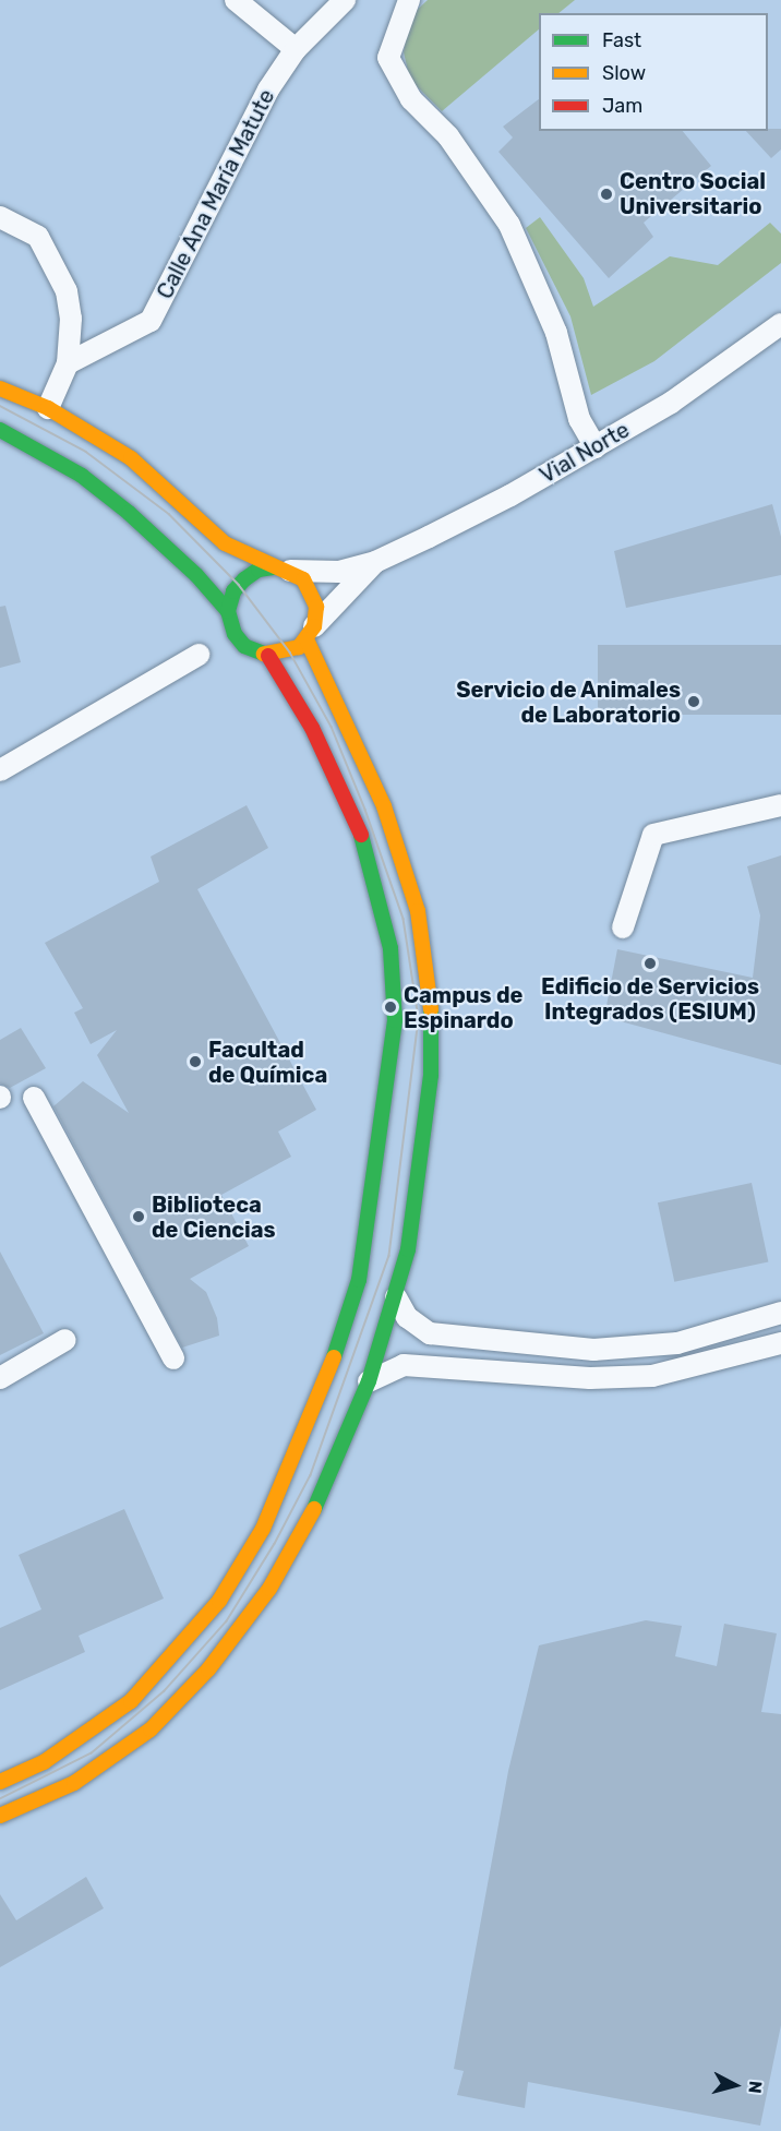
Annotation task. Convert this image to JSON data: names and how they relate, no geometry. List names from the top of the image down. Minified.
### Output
{"streets":{"street":["Calle Ana María Matute","Vial Norte"]},"places":["Centro Social Universitario","Servicio de Animales de Laboratorio","Edificio de Servicios Integrados (ESIUM)","Campus de Espinardo","Facultad de Química","Biblioteca de Ciencias"],"legend":["Fast","Slow","Jam"],"north":"right"}
